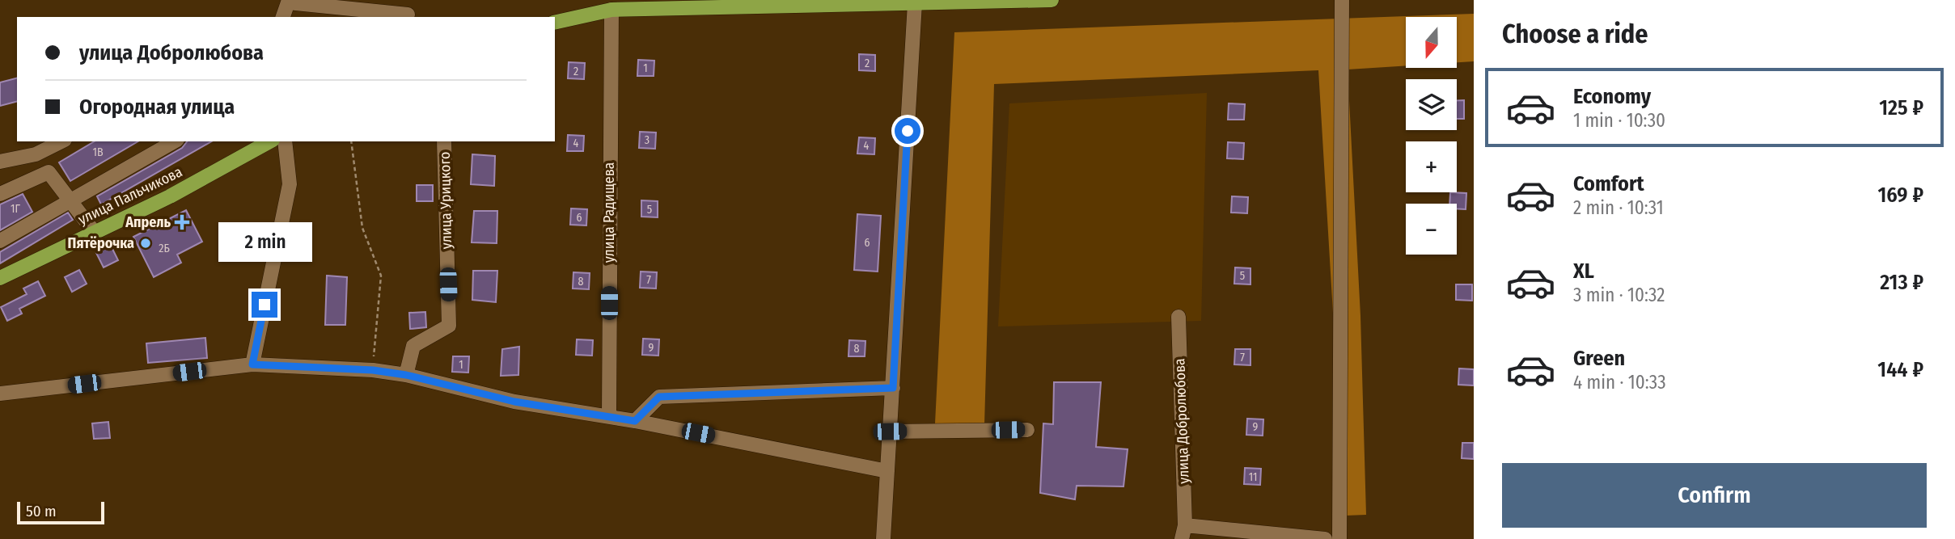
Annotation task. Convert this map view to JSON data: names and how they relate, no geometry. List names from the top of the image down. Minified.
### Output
{"streets":{"main road":["улица Пальчикова"],"street":["улица Урицкого","улица Радищева","улица Добролюбова"]},"places":{"health":["Апрель"],"other":["Пятёрочка"]},"house_numbers":["2","1","2","3","4","4","1В","1Г","5","6","6","2Б","5","7","8","9","8","7","1","9","11"],"scale_bar":"50 m","north":"bottom","page":{"heading":"Choose a ride","map_buttons":["+","−"],"banner":["улица Добролюбова","Огородная улица"],"list":[{"name":"Economy","note":"1 min · 10:30","value":"125 ₽"},{"name":"Comfort","note":"2 min · 10:31","value":"169 ₽"},{"name":"XL","note":"3 min · 10:32","value":"213 ₽"},{"name":"Green","note":"4 min · 10:33","value":"144 ₽"}],"bubble":"2 min","buttons":"Confirm","scale":"50 m"}}
